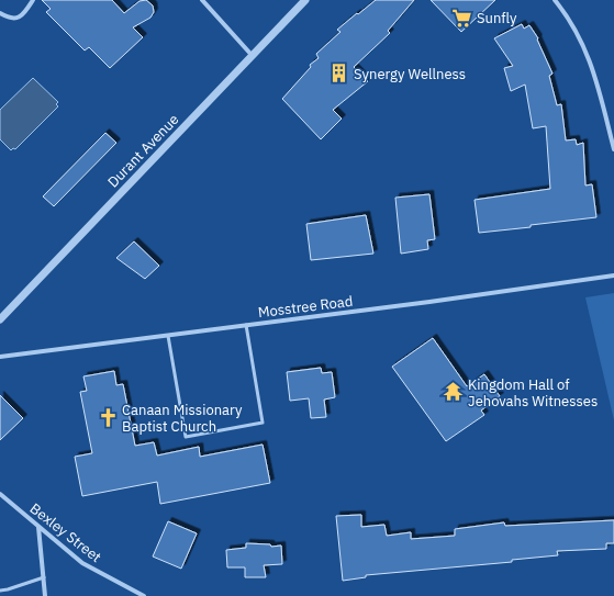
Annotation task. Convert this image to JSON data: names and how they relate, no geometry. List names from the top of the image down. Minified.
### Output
{"streets":{"street":["Durant Avenue","Mosstree Road","Bexley Street"]},"places":{"supermarket":["Sunfly"],"building":["Synergy Wellness"],"temple":["Kingdom Hall of Jehovahs Witnesses"],"church":["Canaan Missionary Baptist Church"]}}
